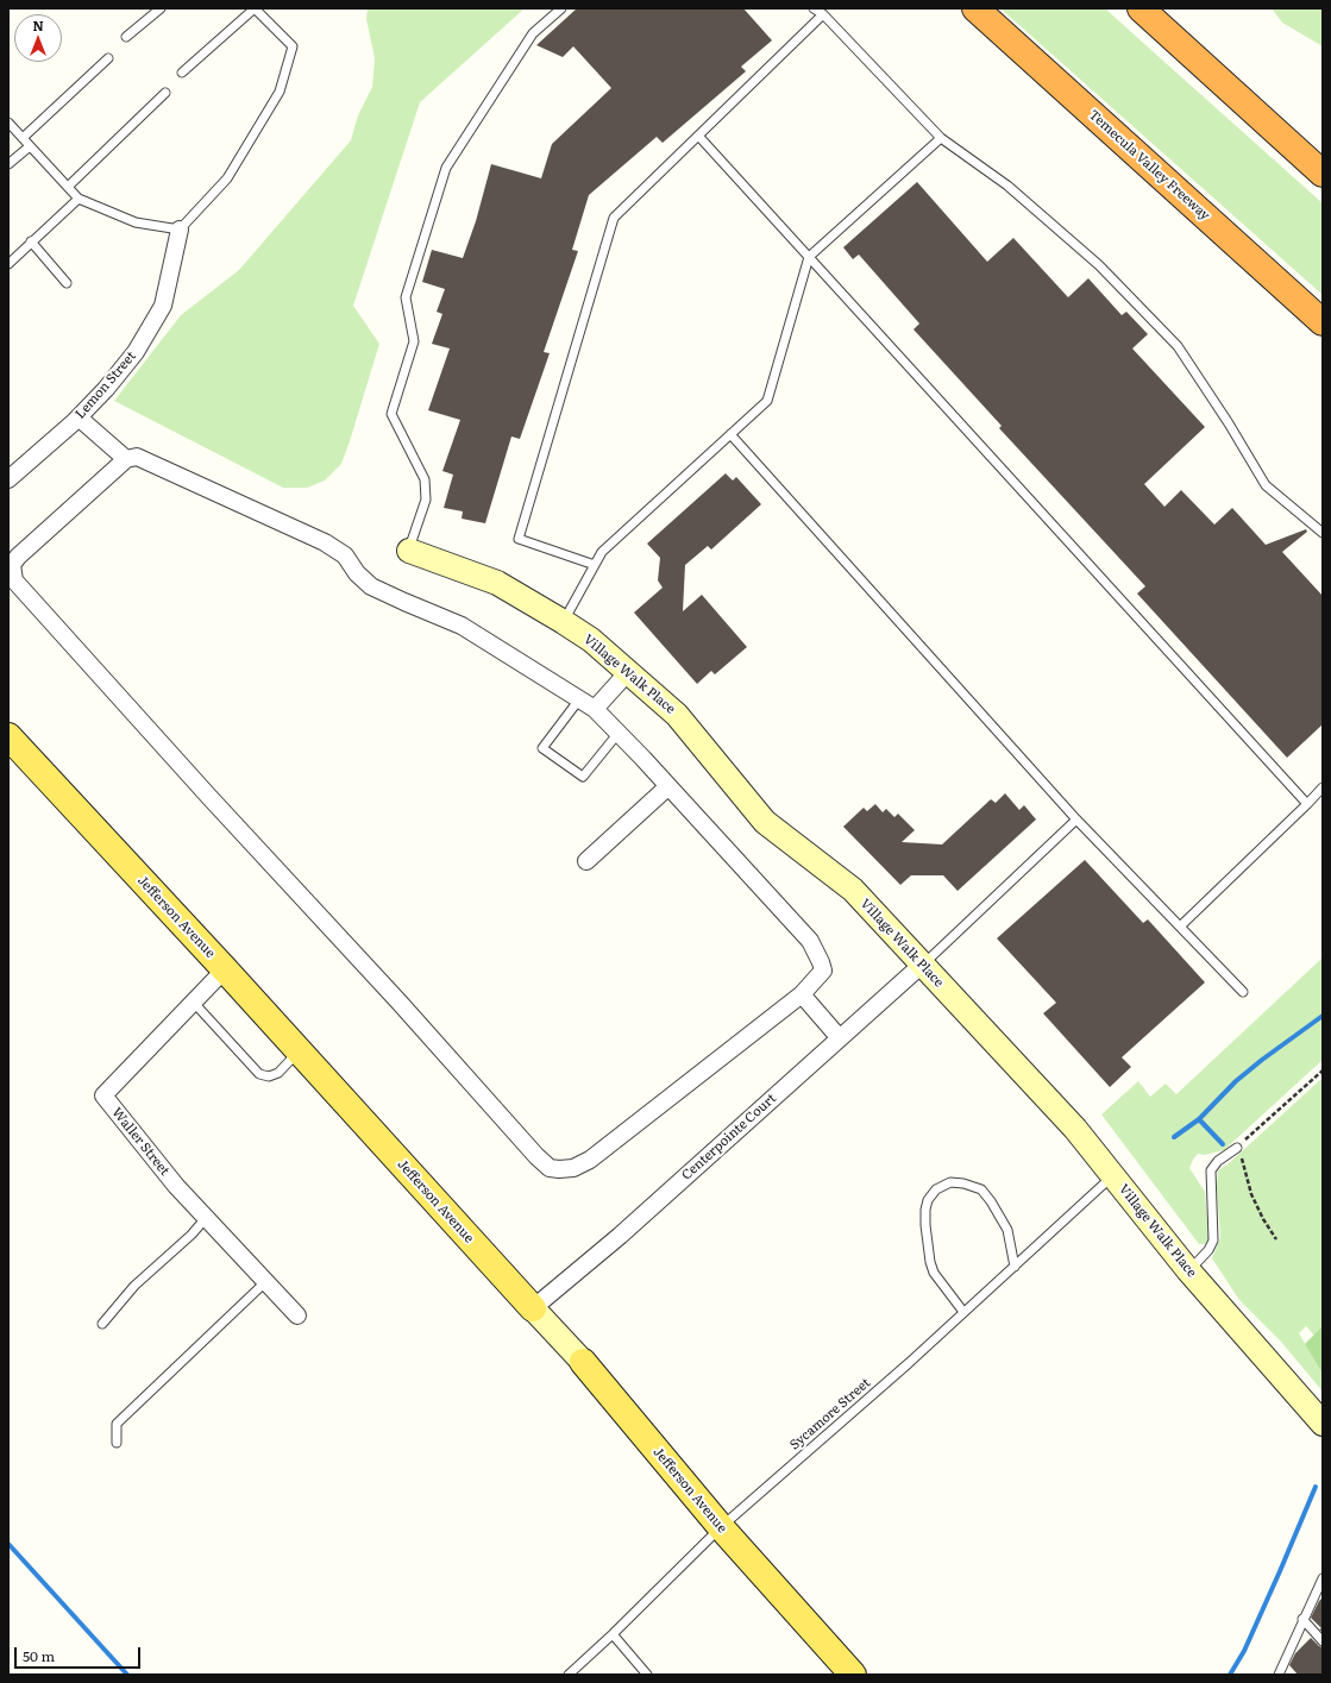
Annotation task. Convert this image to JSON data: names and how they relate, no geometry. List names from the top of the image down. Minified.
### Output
{"streets":{"highway":["Temecula Valley Freeway"],"main road":["Jefferson Avenue"],"street":["Lemon Street","Village Walk Place","Centerpointe Court","Waller Street"],"lane":["Sycamore Street"]},"crossings":[["Village Walk Place","Centerpointe Court"],["Village Walk Place","Sycamore Street"],["Jefferson Avenue","Centerpointe Court"],["Jefferson Avenue","Waller Street"],["Jefferson Avenue","Sycamore Street"]],"scale_bar":"50 m","north":"top"}
